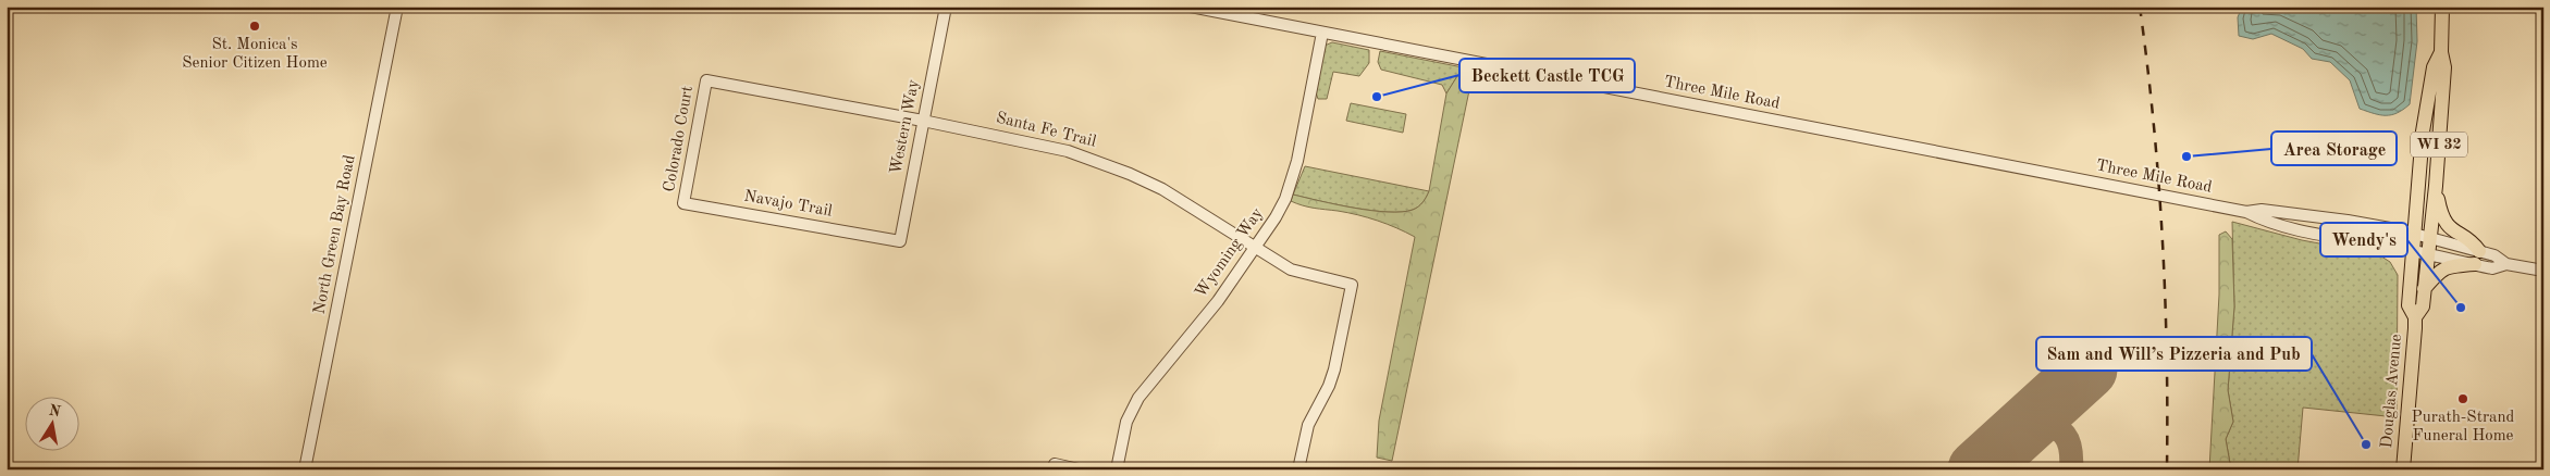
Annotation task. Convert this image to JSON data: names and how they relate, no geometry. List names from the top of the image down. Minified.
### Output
{"streets":{"main road":["WI 32","Douglas Avenue"],"street":["Three Mile Road","Western Way","Santa Fe Trail","Colorado Court","Navajo Trail","North Green Bay Road","Wyoming Way"]},"crossings":[["Three Mile Road","Wyoming Way"],["Three Mile Road","Douglas Avenue"],["Western Way","Santa Fe Trail"],["Western Way","Navajo Trail"],["Santa Fe Trail","Colorado Court"],["Santa Fe Trail","Wyoming Way"],["Colorado Court","Navajo Trail"]],"places":["St. Monica's Senior Citizen Home","Beckett Castle TCG","Area Storage","Wendy's","Purath-Strand Funeral Home","Sam and Will’s Pizzeria and Pub"],"north":"top"}
